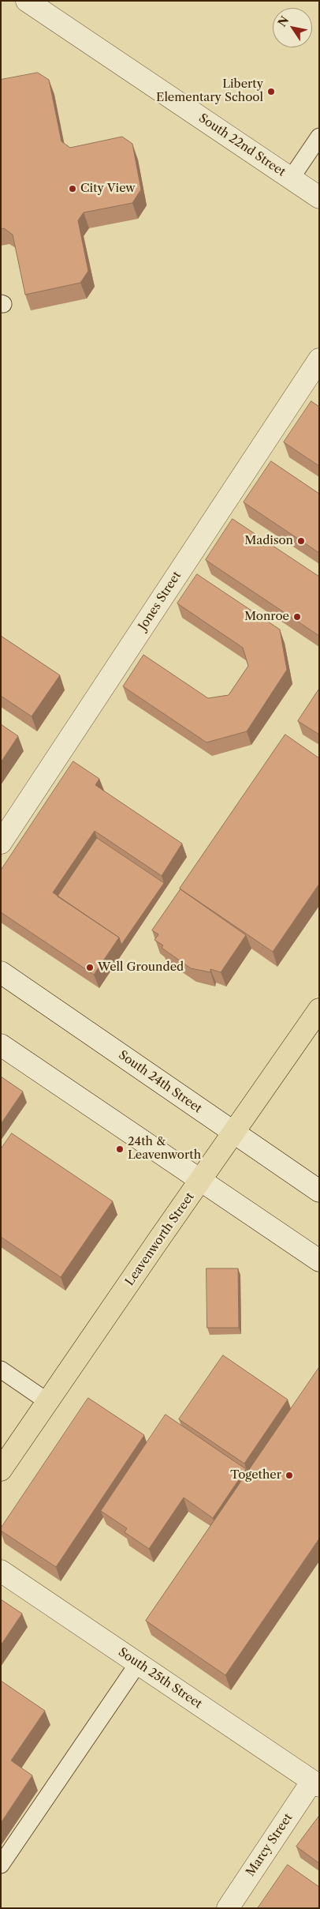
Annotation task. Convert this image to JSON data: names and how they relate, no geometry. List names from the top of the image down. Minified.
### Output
{"streets":{"main road":["Leavenworth Street"],"street":["South 22nd Street","Jones Street","South 24th Street","South 25th Street","Marcy Street"]},"crossings":[["South 24th Street","Leavenworth Street"],["South 25th Street","Marcy Street"]],"places":["Liberty Elementary School","City View","Madison","Monroe","Well Grounded","24th & Leavenworth","Together"],"north":"top left"}
